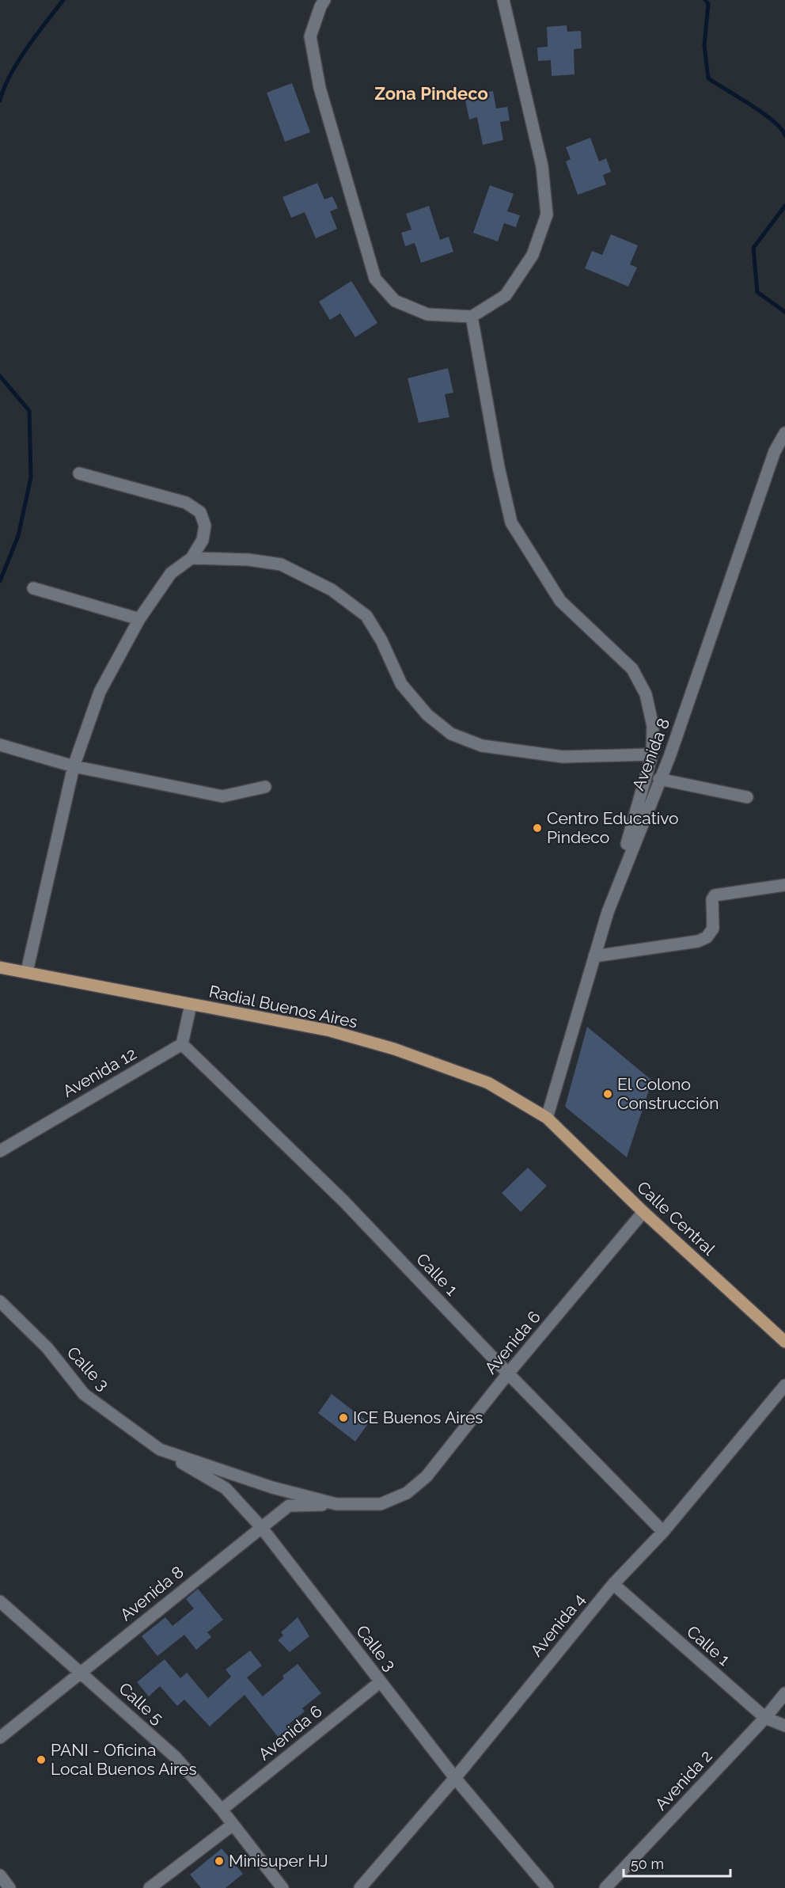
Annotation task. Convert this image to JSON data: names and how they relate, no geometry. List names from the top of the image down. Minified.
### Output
{"streets":{"main road":["Radial Buenos Aires","Calle Central"],"street":["Avenida 8","Avenida 12","Calle 1","Avenida 6","Calle 3","Avenida 4","Calle 5","Avenida 2"]},"crossings":[["Avenida 8","Radial Buenos Aires"],["Avenida 8","Calle Central"],["Avenida 8","Calle 3"],["Avenida 8","Calle 5"],["Radial Buenos Aires","Calle Central"],["Avenida 12","Calle 1"],["Calle Central","Avenida 6"],["Calle 1","Avenida 6"],["Calle 1","Avenida 4"],["Calle 1","Avenida 2"],["Avenida 6","Calle 3"],["Avenida 6","Calle 5"],["Calle 3","Avenida 4"]],"districts":["Zona Pindeco"],"places":["Centro Educativo Pindeco","El Colono Construcción","ICE Buenos Aires","PANI - Oficina Local Buenos Aires","Minisuper HJ"],"scale_bar":"50 m"}
